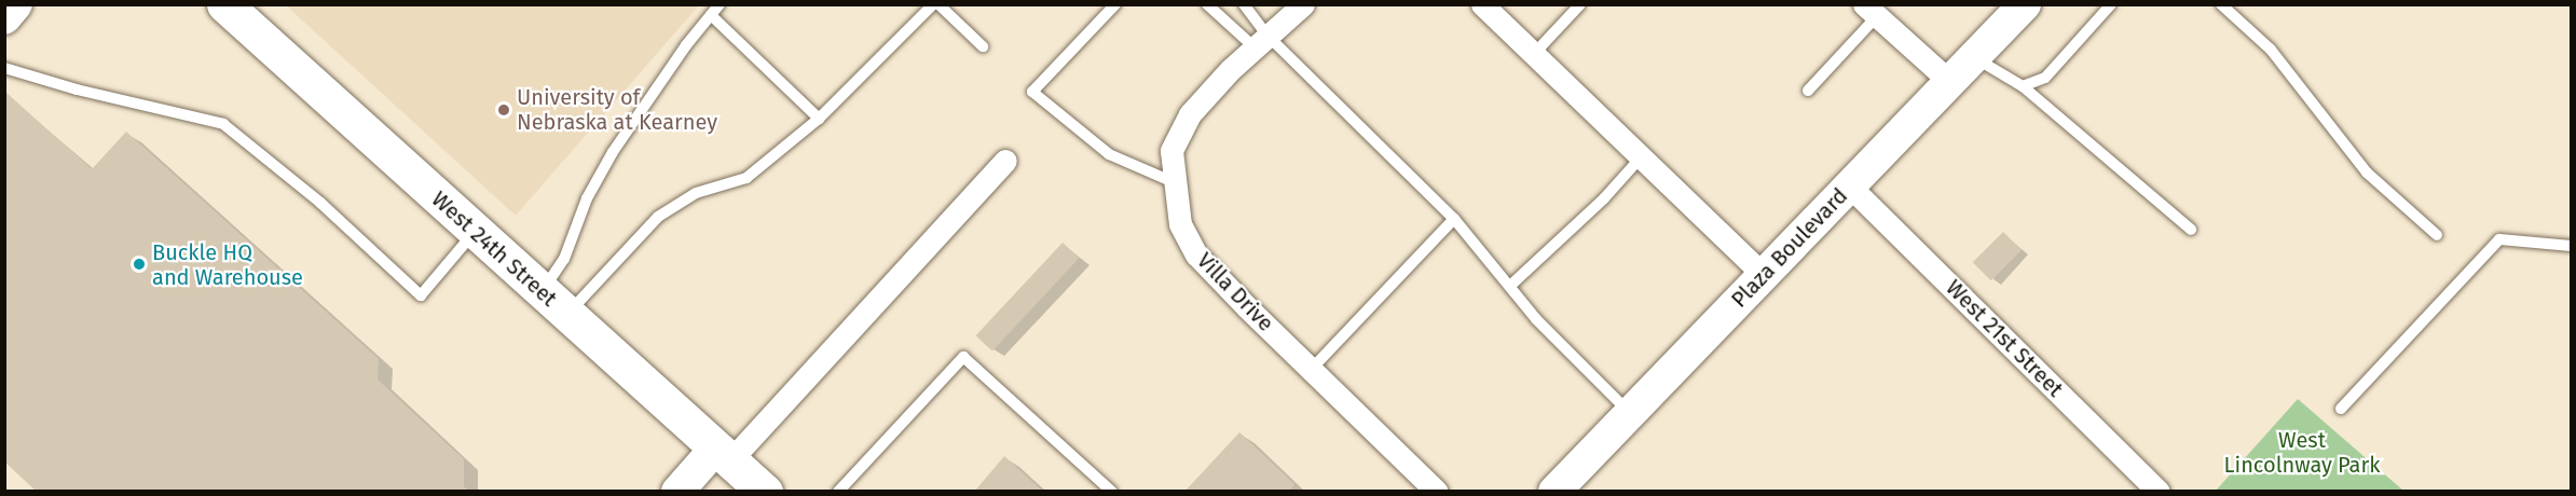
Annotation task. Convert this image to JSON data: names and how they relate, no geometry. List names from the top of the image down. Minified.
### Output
{"streets":{"main road":["West 24th Street"],"street":["Plaza Boulevard","Villa Drive","West 21st Street"]},"crossings":[["Plaza Boulevard","West 21st Street"]],"parks":["West Lincolnway Park"],"places":["University of Nebraska at Kearney","Buckle HQ and Warehouse"]}
